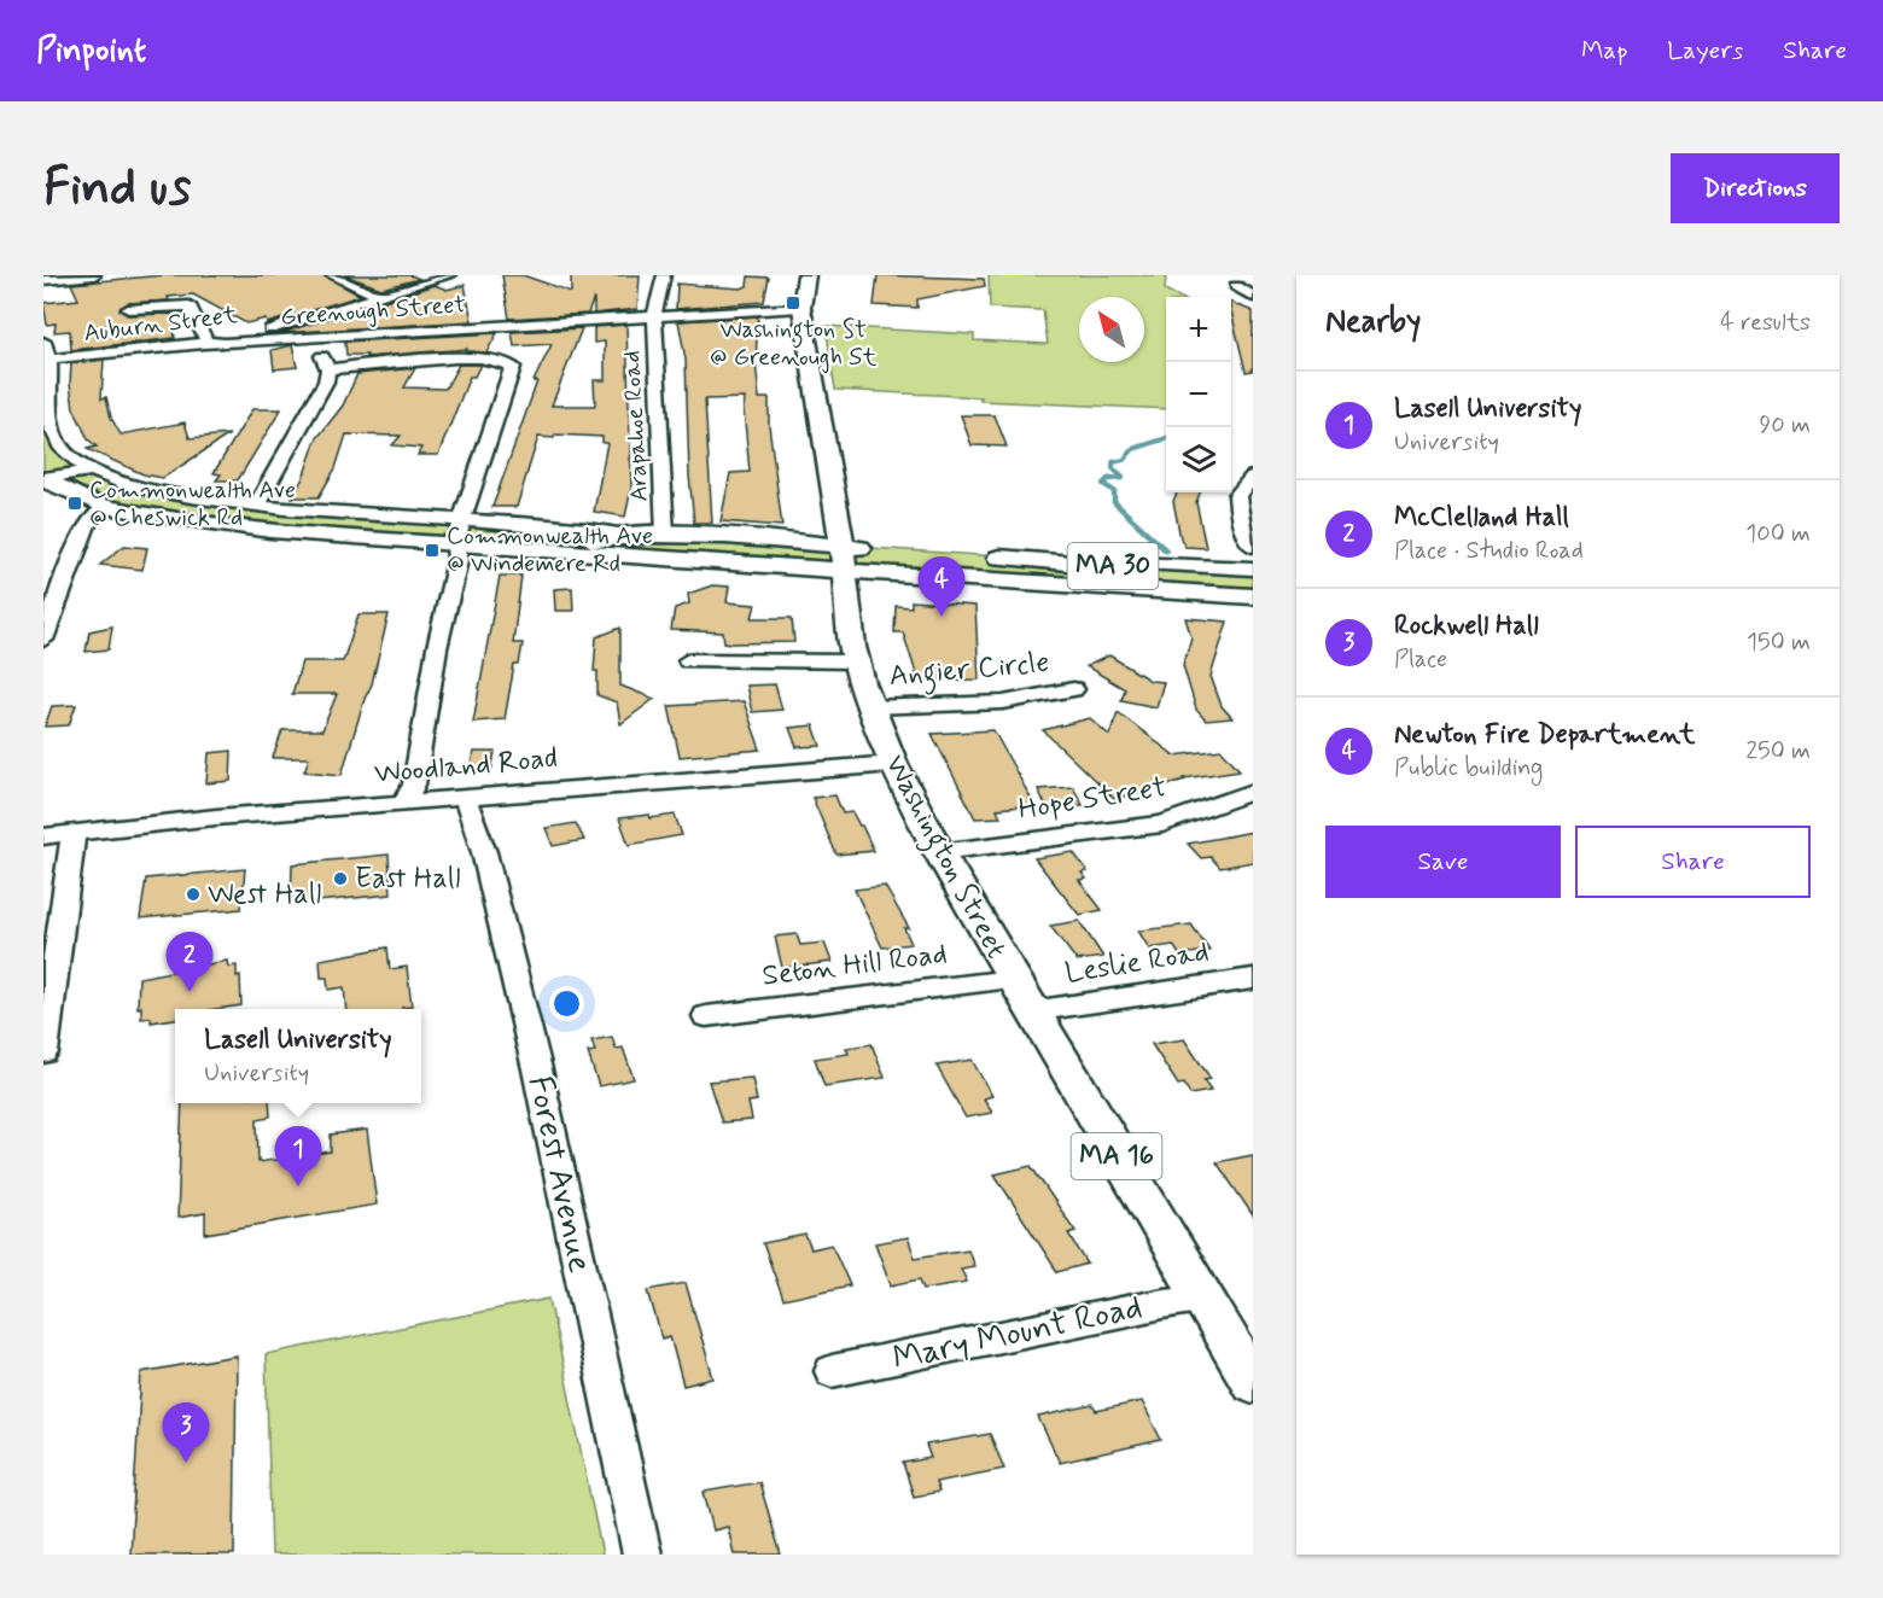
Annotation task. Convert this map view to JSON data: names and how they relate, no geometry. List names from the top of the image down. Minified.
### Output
{"streets":{"main road":["MA 30","Washington Street","MA 16"],"street":["Greenough Street","Auburn Street","Arapahoe Road","Angier Circle","Woodland Road","Hope Street","Leslie Road","Seton Hill Road","Forest Avenue","Mary Mount Road"]},"crossings":[["Greenough Street","Auburn Street"],["Greenough Street","Arapahoe Road"],["Greenough Street","Washington Street"],["Arapahoe Road","MA 30"],["MA 30","Washington Street"],["Angier Circle","Washington Street"],["Woodland Road","Washington Street"],["Woodland Road","Forest Avenue"],["Hope Street","Washington Street"],["Washington Street","Leslie Road"],["Washington Street","Seton Hill Road"],["Washington Street","Mary Mount Road"],["Leslie Road","Seton Hill Road"]],"places":{"transit":["Washington St @ Greenough St","Commonwealth Ave @ Cheswick Rd","Commonwealth Ave @ Windemere Rd"],"other":["East Hall","West Hall"]},"north":"top left","page":{"header":"Pinpoint","nav":["Map","Layers","Share"],"buttons":["Directions",["Save","Share"]],"title":"Find us","heading":["Nearby","4 results"],"map_buttons":["+","−"],"list":[{"mark":"1","name":"Lasell University","note":"University","value":"90 m"},{"mark":"2","name":"McClelland Hall","note":"Place · Studio Road","value":"100 m"},{"mark":"3","name":"Rockwell Hall","note":"Place","value":"150 m"},{"mark":"4","name":"Newton Fire Department","note":"Public building","value":"250 m"}],"pins":["4","2","1","3"],"popup":["Lasell University","University"]}}
